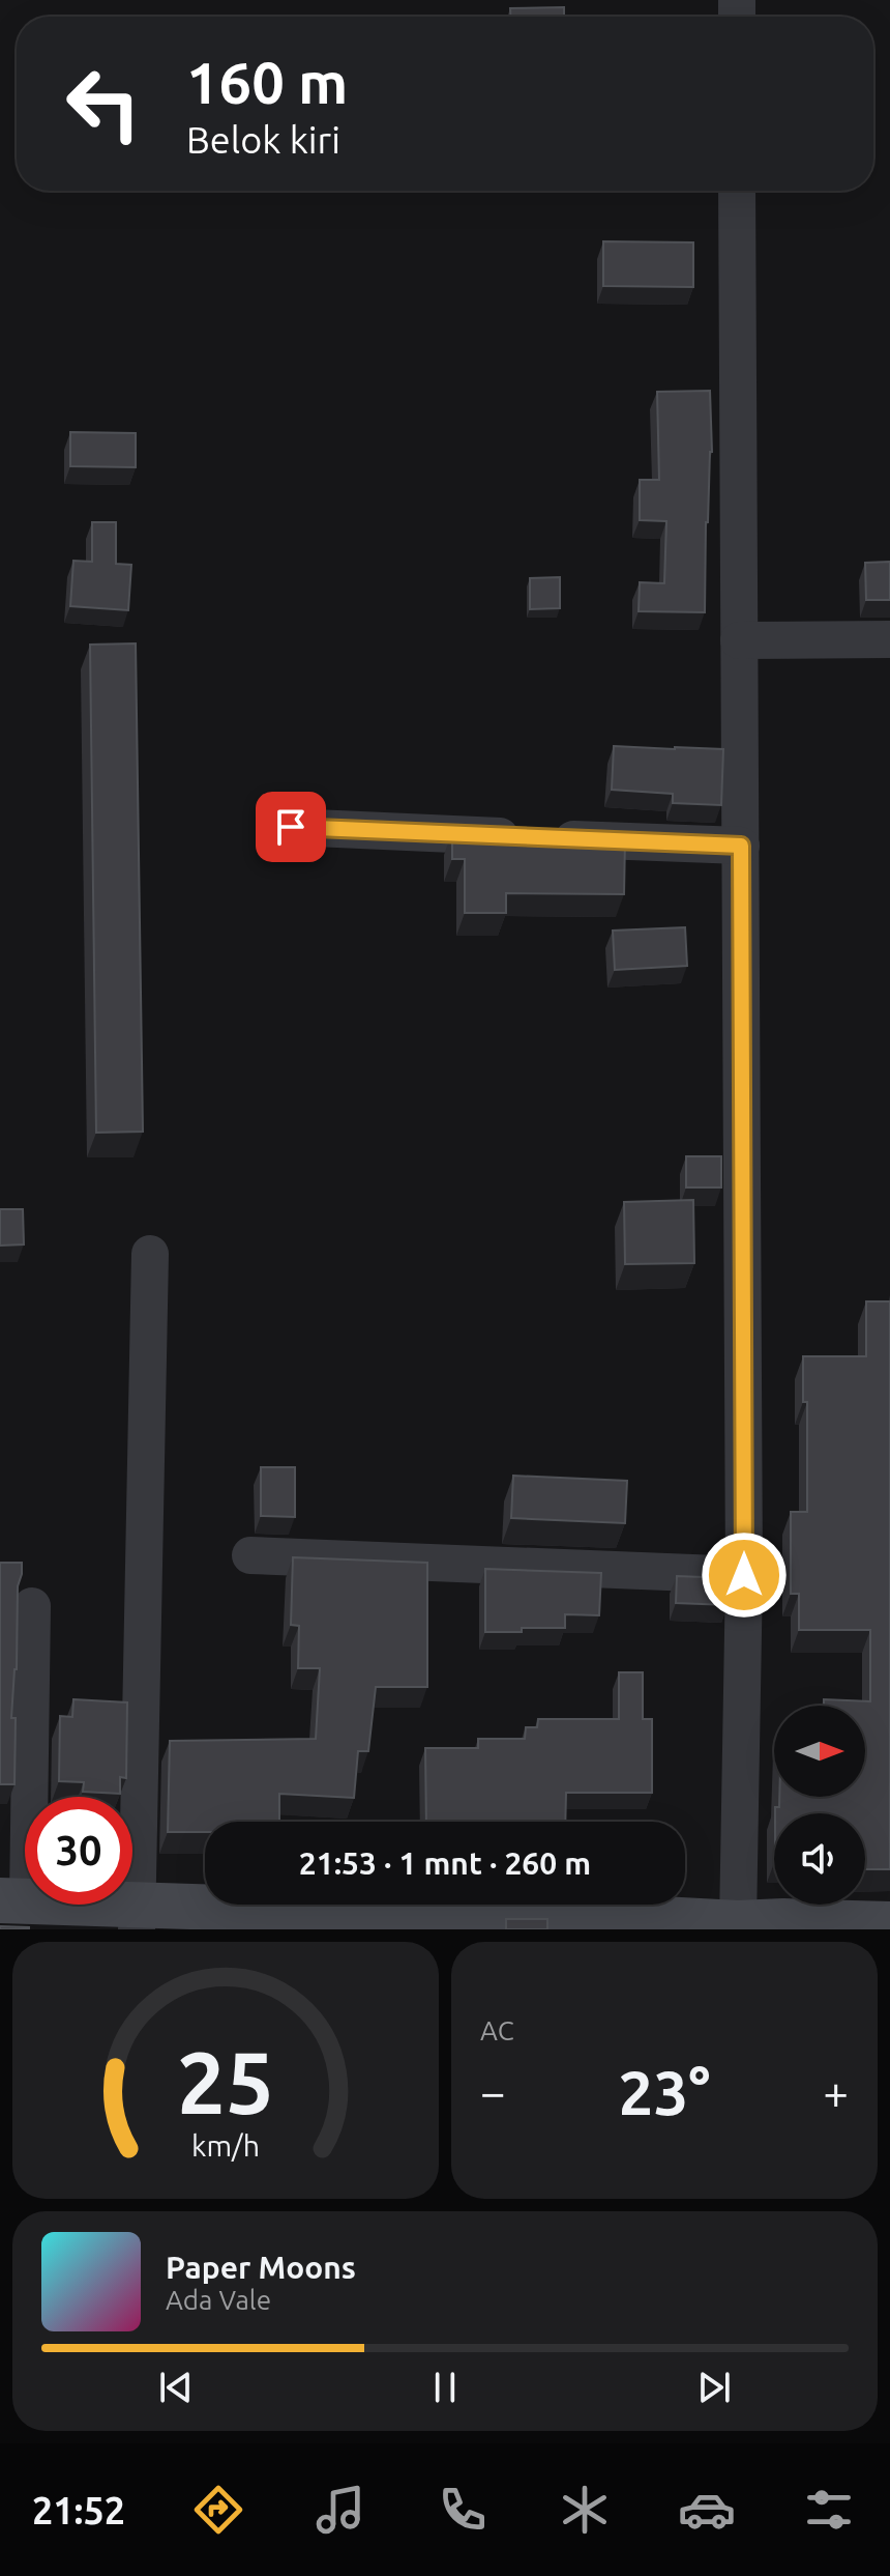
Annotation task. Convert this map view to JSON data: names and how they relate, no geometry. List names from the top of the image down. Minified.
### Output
{"north":"right","page":{"turn":["160 m","Belok kiri"],"limit":"30","trip":"21:53 · 1 mnt · 260 m","tile":"AC","heat":["−","23°","+"],"song":["Paper Moons","Ada Vale"],"tabs":"21:52","gauge":["25","km/h"]}}
